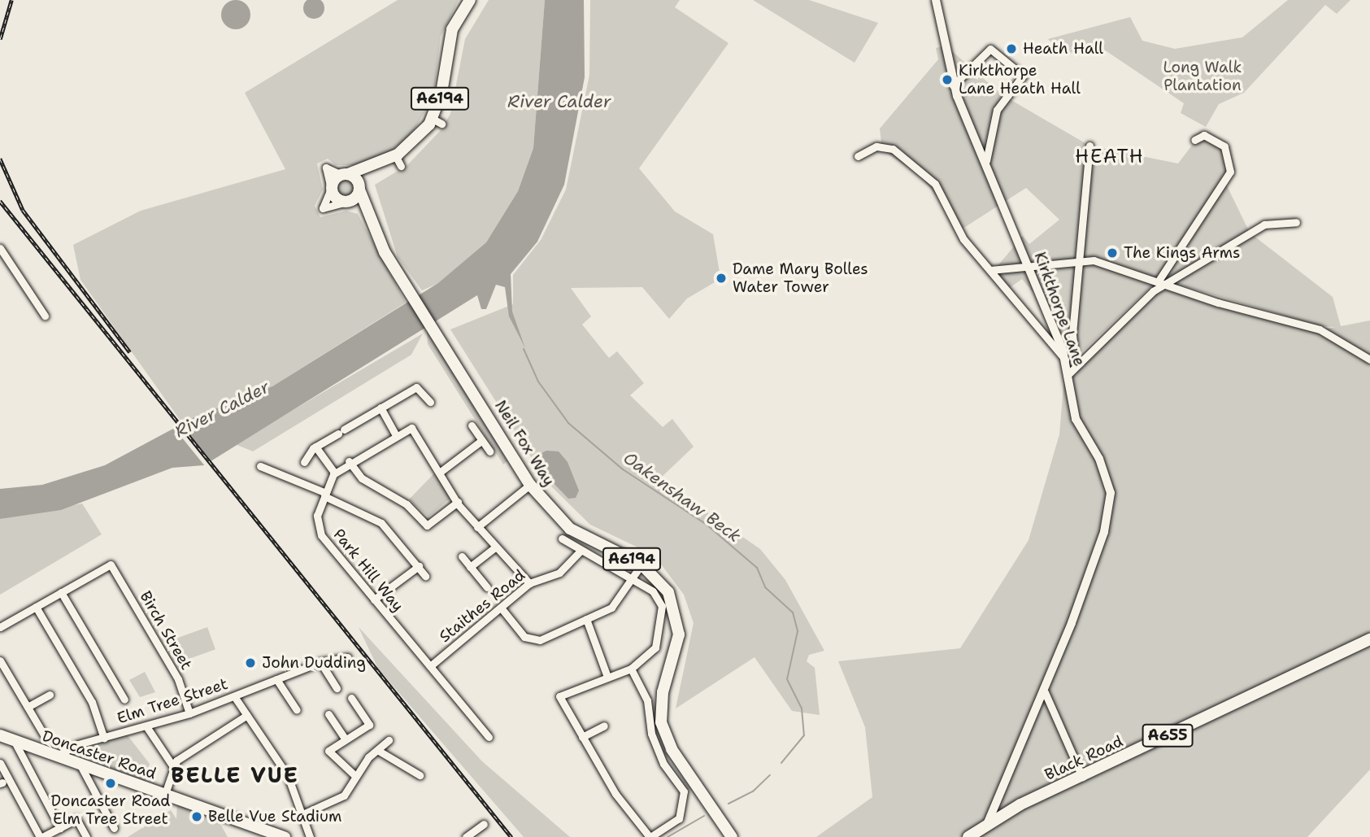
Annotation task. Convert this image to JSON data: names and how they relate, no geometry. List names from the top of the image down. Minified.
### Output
{"streets":{"main road":["A6194","Neil Fox Way","A655","Doncaster Road","Black Road"],"street":["Kirkthorpe Lane","Park Hill Way","Staithes Road","Birch Street","Elm Tree Street"]},"crossings":[["Kirkthorpe Lane","Black Road"],["Park Hill Way","Staithes Road"],["Birch Street","Elm Tree Street"],["Elm Tree Street","Doncaster Road"]],"districts":["HEATH","BELLE VUE"],"water":["River Calder","Oakenshaw Beck"],"parks":["Long Walk Plantation"],"places":["Heath Hall","Kirkthorpe Lane Heath Hall","The Kings Arms","Dame Mary Bolles Water Tower","John Dudding","Doncaster Road Elm Tree Street","Belle Vue Stadium"]}
